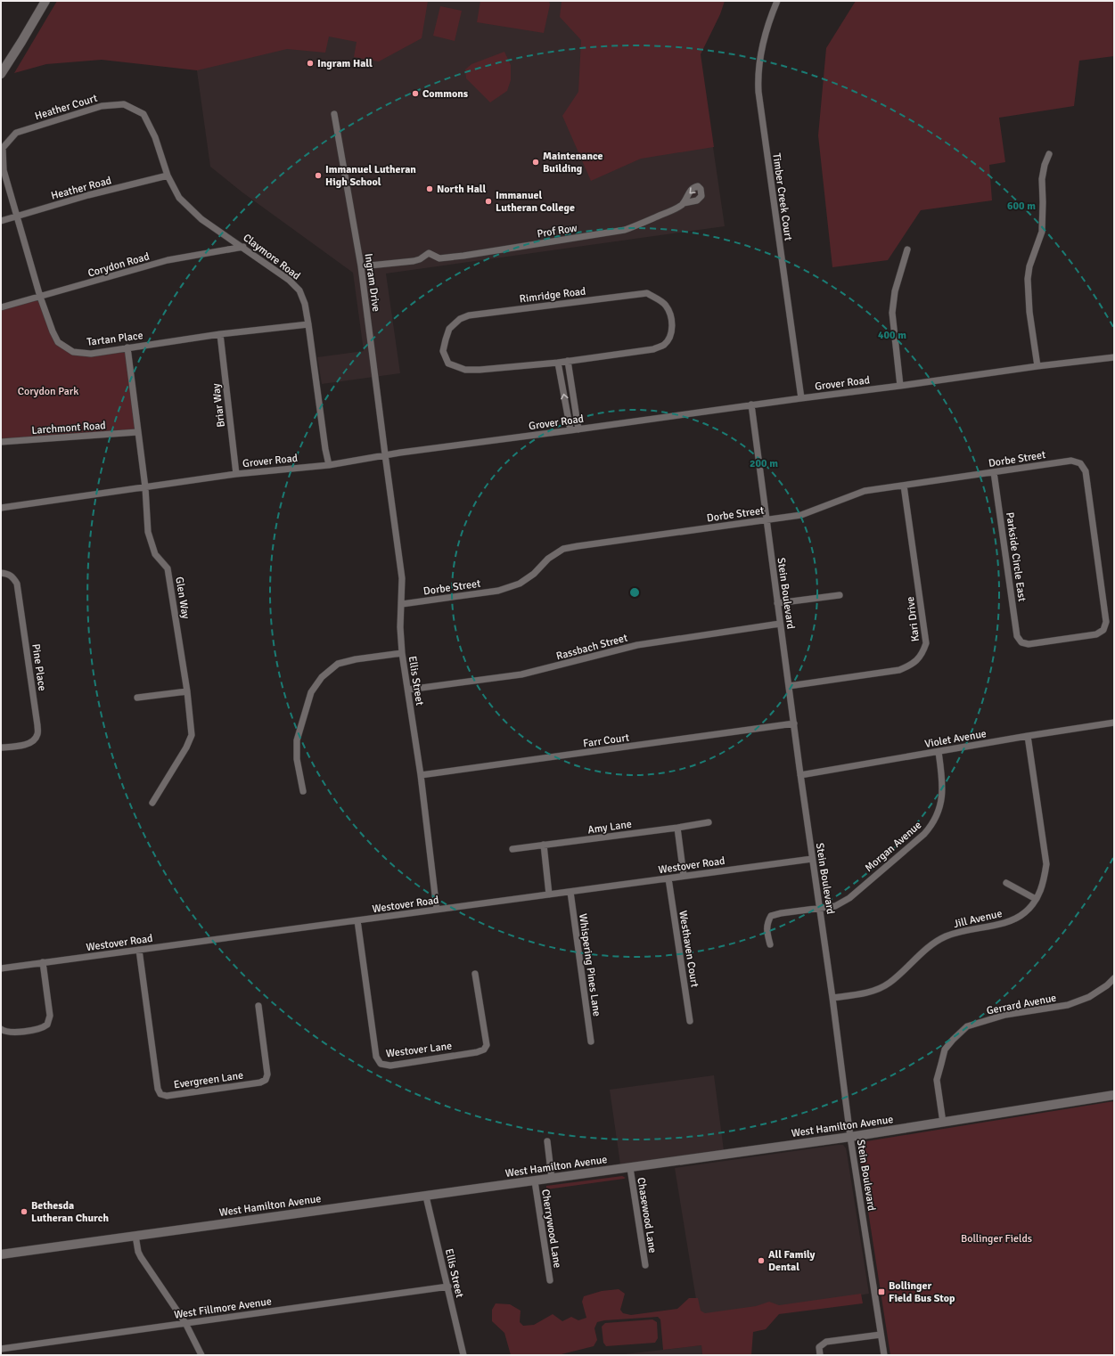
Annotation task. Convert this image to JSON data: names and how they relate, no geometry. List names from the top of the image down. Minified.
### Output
{"streets":{"street":["Heather Court","Heather Road","Timber Creek Court","Prof Row","Claymore Road","Corydon Road","Ingram Drive","Rimridge Road","Tartan Place","Grover Road","Briar Way","Larchmont Road","Dorbe Street","Parkside Circle East","Stein Boulevard","Glen Way","Kari Drive","Rassbach Street","Pine Place","Ellis Street","Violet Avenue","Farr Court","Amy Lane","Morgan Avenue","Westover Road","Jill Avenue","Westhaven Court","Whispering Pines Lane","Gerrard Avenue","Westover Lane","Evergreen Lane","West Hamilton Avenue","Chasewood Lane","Cherrywood Lane","West Fillmore Avenue"]},"crossings":[["Heather Court","Heather Road"],["Heather Court","Claymore Road"],["Heather Court","Tartan Place"],["Heather Road","Claymore Road"],["Heather Road","Tartan Place"],["Timber Creek Court","Grover Road"],["Prof Row","Ingram Drive"],["Claymore Road","Corydon Road"],["Claymore Road","Tartan Place"],["Claymore Road","Grover Road"],["Corydon Road","Tartan Place"],["Ingram Drive","Grover Road"],["Ingram Drive","Ellis Street"],["Tartan Place","Briar Way"],["Tartan Place","Glen Way"],["Grover Road","Briar Way"],["Grover Road","Stein Boulevard"],["Grover Road","Glen Way"],["Grover Road","Ellis Street"],["Larchmont Road","Glen Way"],["Dorbe Street","Parkside Circle East"],["Dorbe Street","Stein Boulevard"],["Dorbe Street","Kari Drive"],["Dorbe Street","Ellis Street"],["Stein Boulevard","Kari Drive"],["Stein Boulevard","Rassbach Street"],["Stein Boulevard","Violet Avenue"],["Stein Boulevard","Farr Court"],["Stein Boulevard","Morgan Avenue"],["Stein Boulevard","Westover Road"],["Stein Boulevard","Jill Avenue"],["Stein Boulevard","West Hamilton Avenue"],["Rassbach Street","Ellis Street"],["Ellis Street","Farr Court"],["Ellis Street","Westover Road"],["Ellis Street","West Hamilton Avenue"],["Ellis Street","West Fillmore Avenue"],["Violet Avenue","Morgan Avenue"],["Violet Avenue","Jill Avenue"],["Westover Road","Westhaven Court"],["Westover Road","Whispering Pines Lane"],["Westover Road","Westover Lane"],["Westover Road","Evergreen Lane"],["Gerrard Avenue","West Hamilton Avenue"],["West Hamilton Avenue","Chasewood Lane"],["West Hamilton Avenue","Cherrywood Lane"]],"parks":["Corydon Park","Bollinger Fields"],"places":{"other":["Ingram Hall","Commons","Maintenance Building","Immanuel Lutheran High School","North Hall","Immanuel Lutheran College","Bethesda Lutheran Church","All Family Dental"],"transit":["Bollinger Field Bus Stop"]},"rings":["600 m","400 m","200 m"]}
